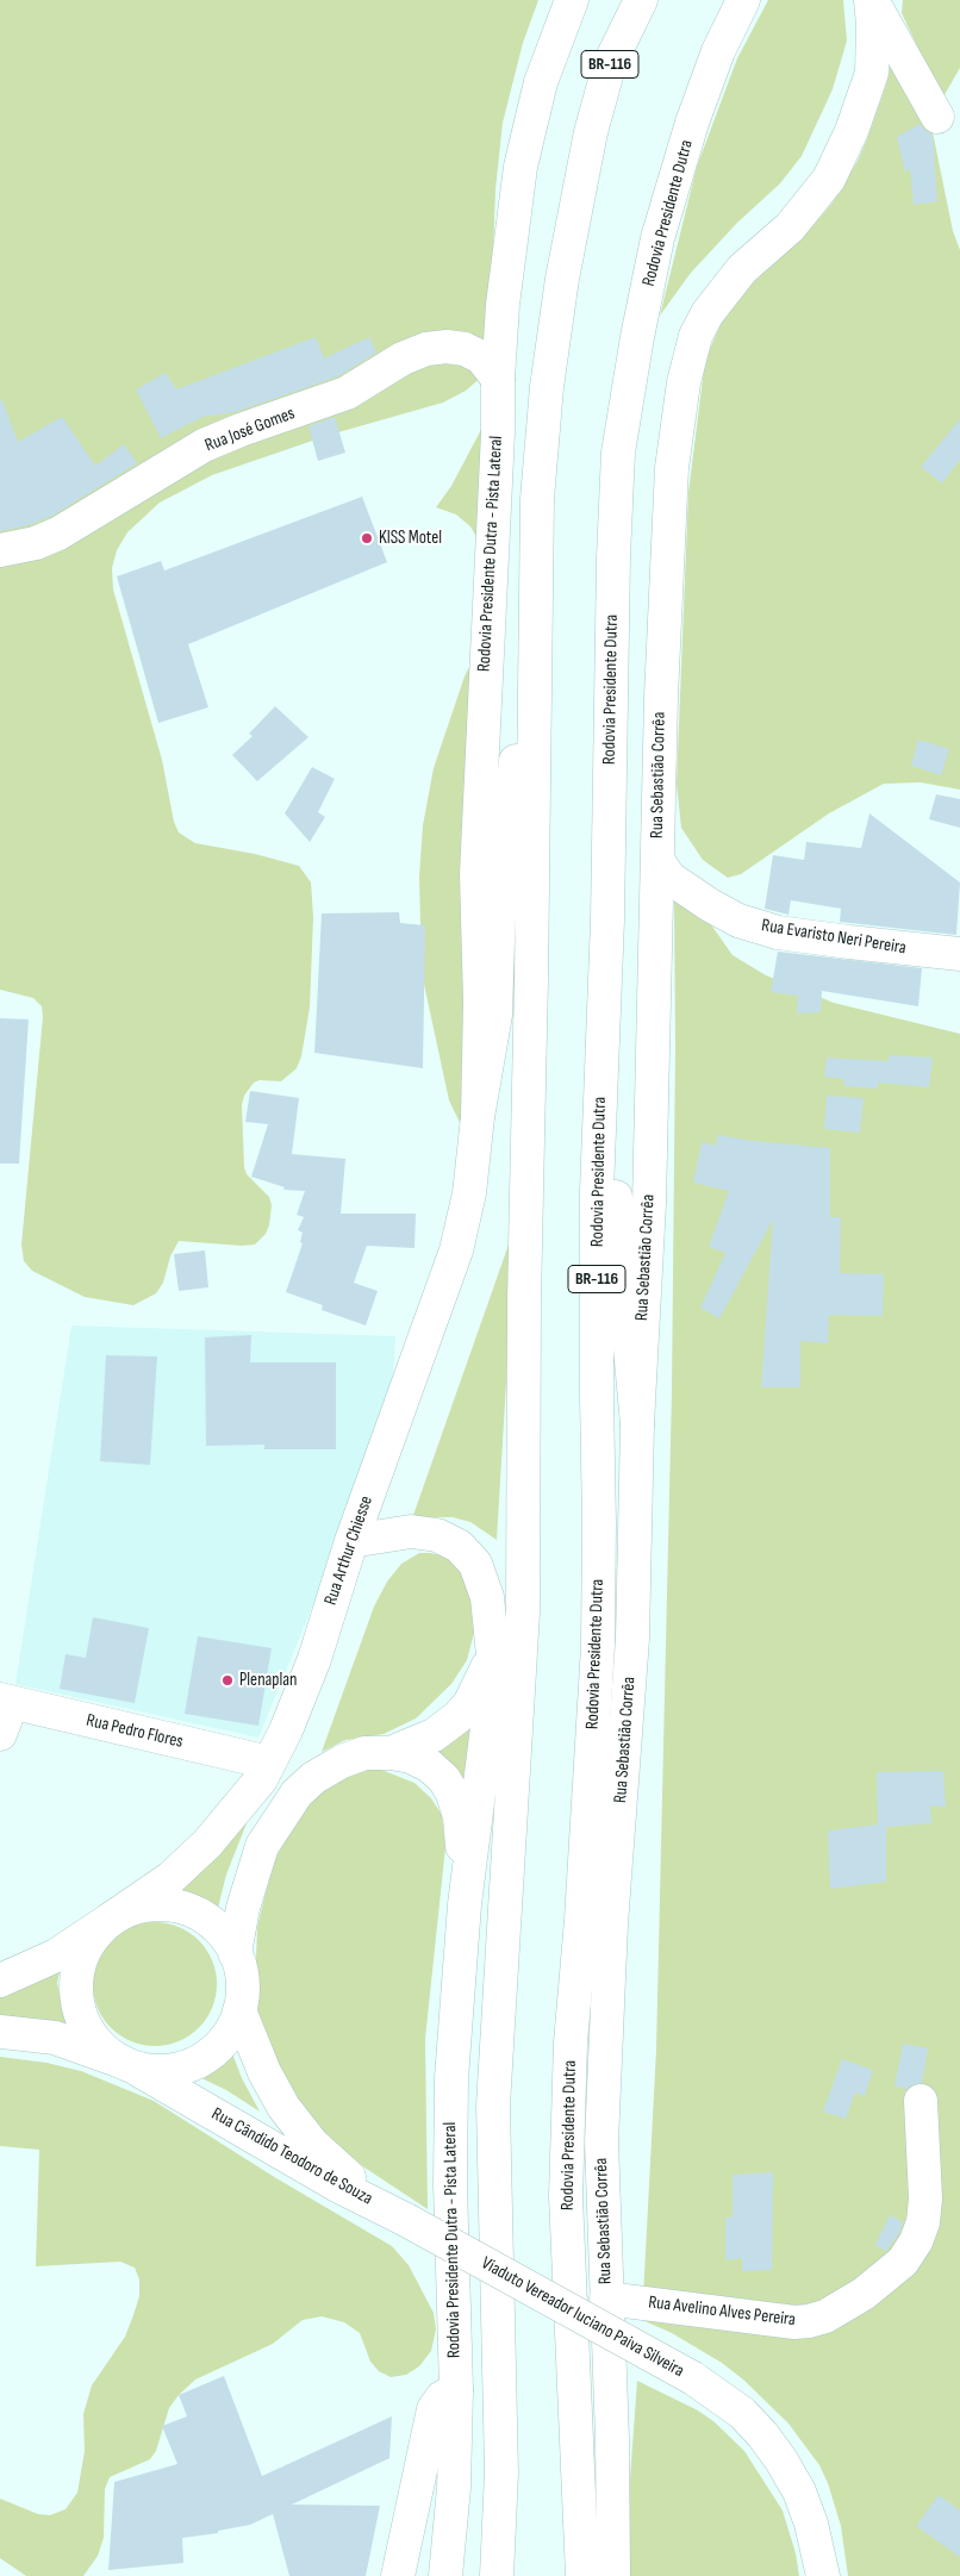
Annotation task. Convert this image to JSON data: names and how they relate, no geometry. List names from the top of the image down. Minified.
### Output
{"streets":{"main road":["BR-116","Rodovia Presidente Dutra","Rua José Gomes","Rodovia Presidente Dutra - Pista Lateral","Rua Sebastião Corrêa","Rua Evaristo Neri Pereira","Rua Arthur Chiesse","Rua Pedro Flores","Rua Cândido Teodoro de Souza","Rua Avelino Alves Pereira","Viaduto Vereador luciano Paiva Silveira"]},"crossings":[["Rua José Gomes","Rodovia Presidente Dutra - Pista Lateral"],["Rodovia Presidente Dutra - Pista Lateral","Rua Arthur Chiesse"],["Rua Sebastião Corrêa","Rua Evaristo Neri Pereira"],["Rua Sebastião Corrêa","Rua Avelino Alves Pereira"],["Rua Arthur Chiesse","Rua Pedro Flores"],["Rua Arthur Chiesse","Rua Cândido Teodoro de Souza"],["Rua Cândido Teodoro de Souza","Viaduto Vereador luciano Paiva Silveira"]],"places":["KISS Motel","Plenaplan"]}
